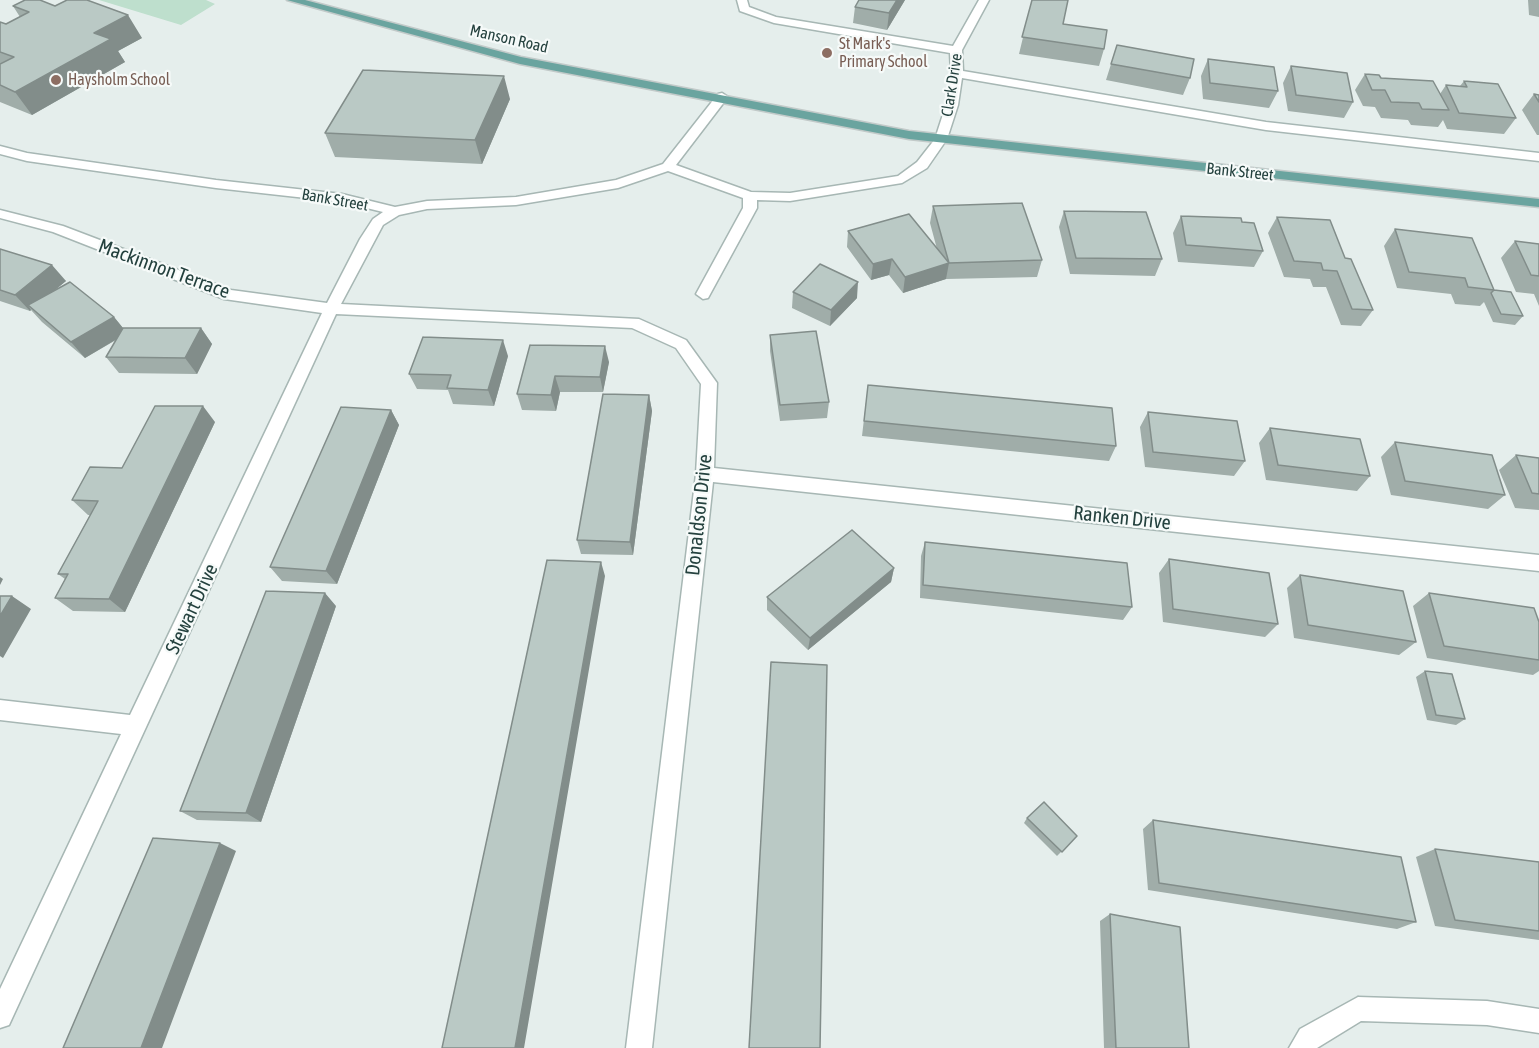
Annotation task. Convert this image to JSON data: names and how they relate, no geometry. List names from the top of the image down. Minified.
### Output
{"streets":{"main road":["Manson Road","Bank Street"],"street":["Clark Drive","Mackinnon Terrace","Donaldson Drive","Ranken Drive","Stewart Drive"]},"crossings":[["Manson Road","Bank Street"],["Clark Drive","Bank Street"],["Bank Street","Stewart Drive"],["Mackinnon Terrace","Donaldson Drive"],["Mackinnon Terrace","Stewart Drive"],["Donaldson Drive","Ranken Drive"],["Donaldson Drive","Stewart Drive"]],"places":["St Mark's Primary School","Haysholm School"]}
